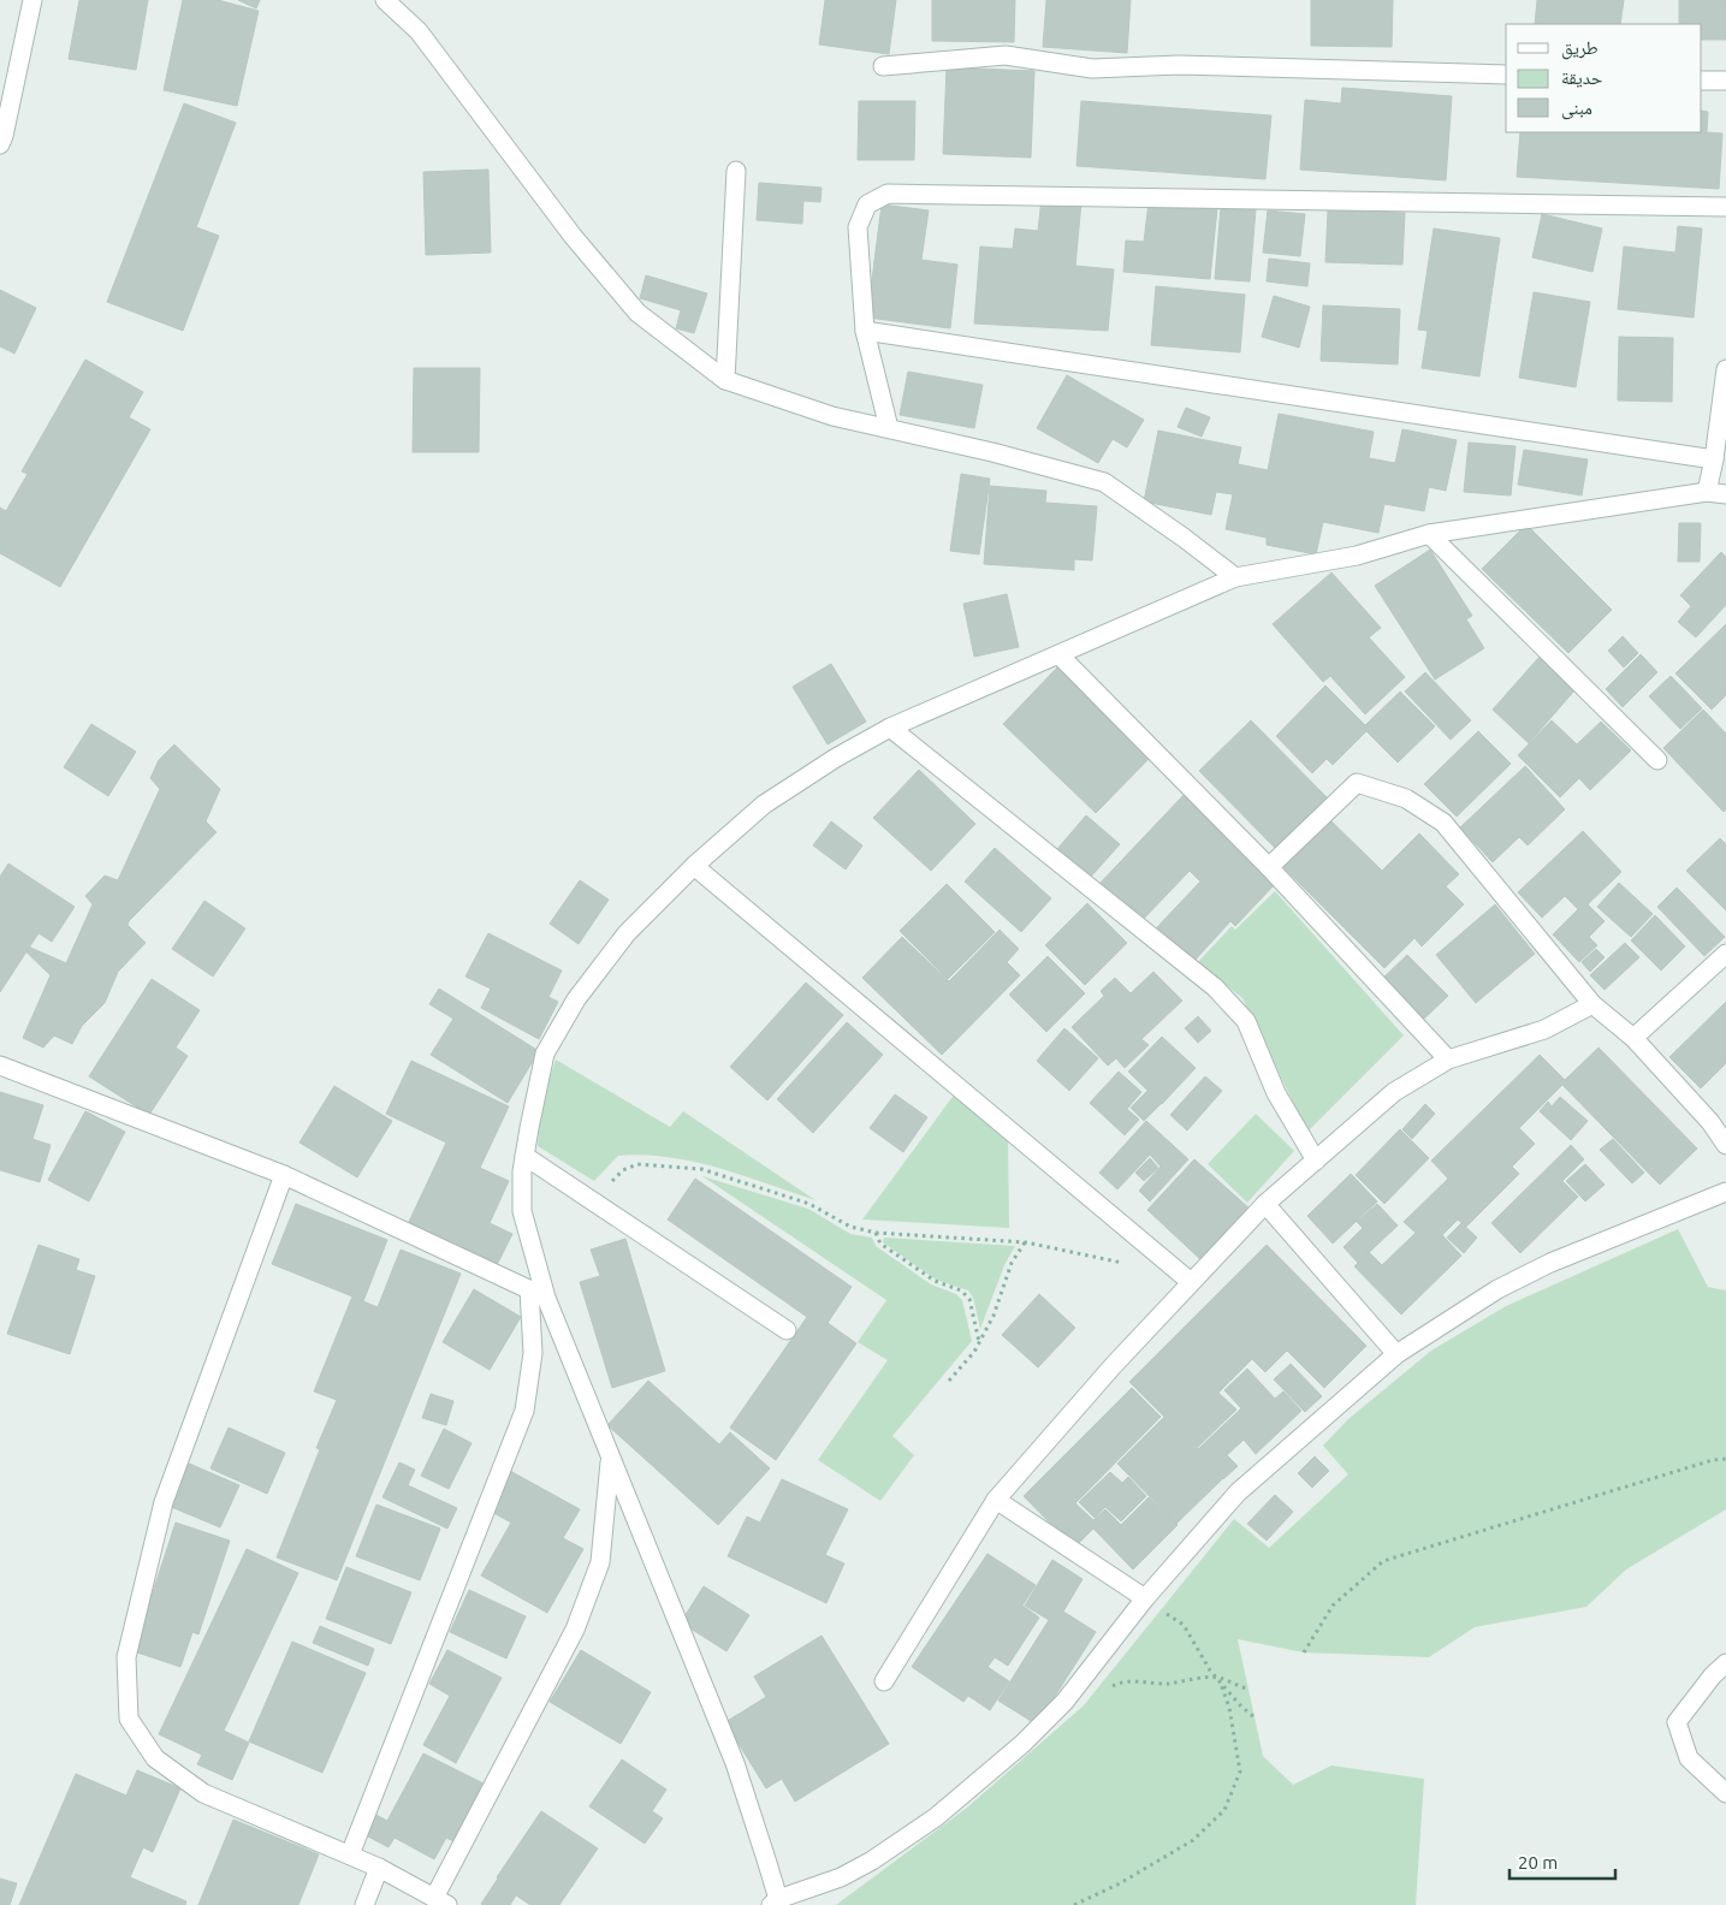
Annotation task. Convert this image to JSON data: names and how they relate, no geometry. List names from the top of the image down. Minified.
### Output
{"legend":["طريق","حديقة","مبنى"],"scale_bar":"20 m"}
